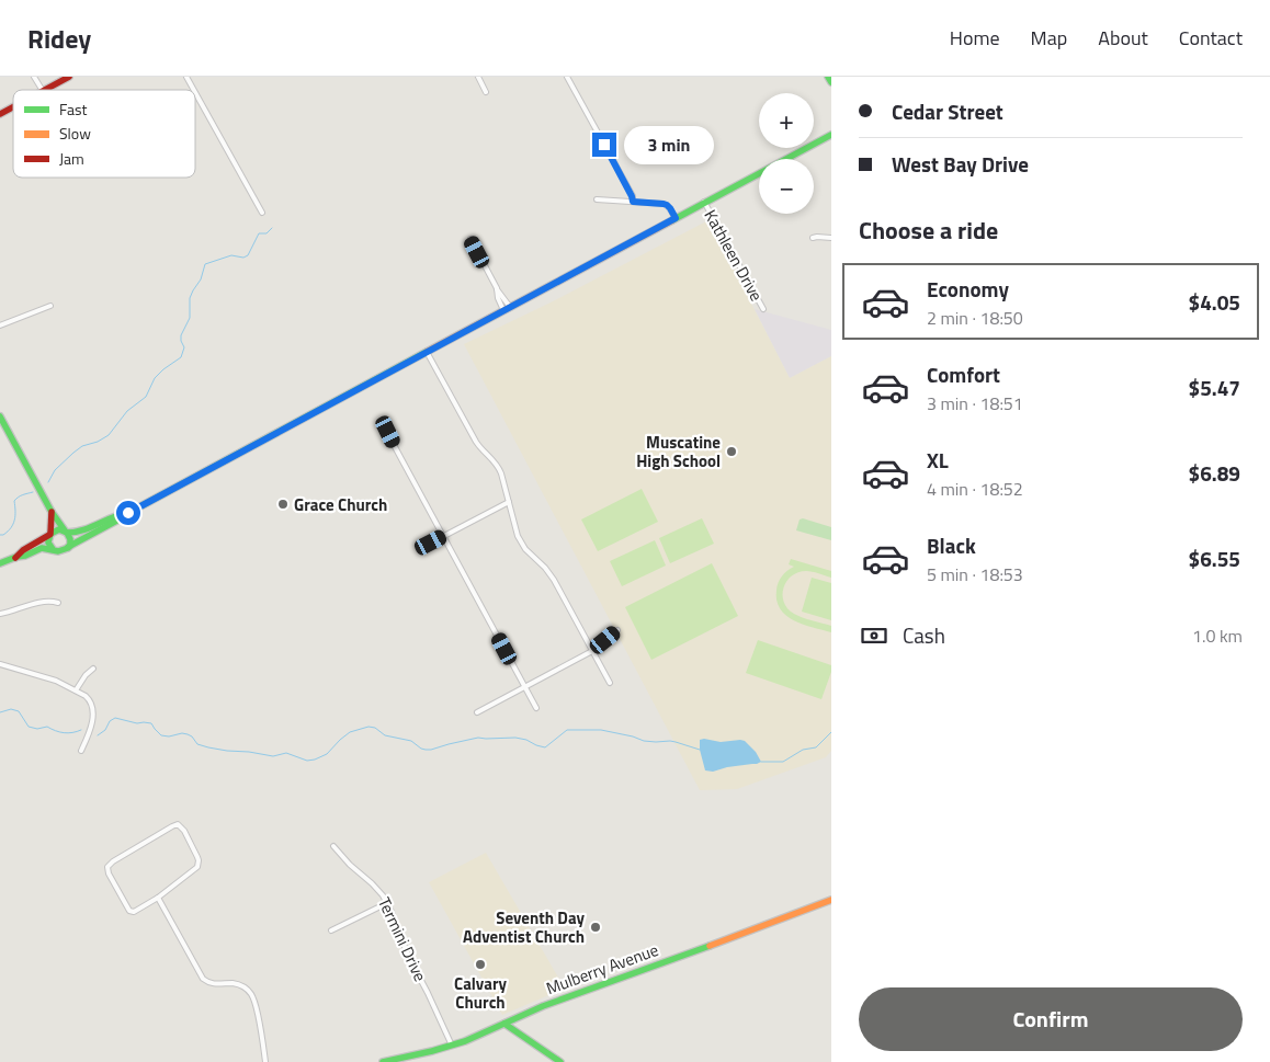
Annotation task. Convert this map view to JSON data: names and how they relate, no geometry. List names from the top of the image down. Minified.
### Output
{"streets":{"main road":["Mulberry Avenue"],"street":["Kathleen Drive","Termini Drive"]},"crossings":[["Termini Drive","Mulberry Avenue"]],"places":["Muscatine High School","Grace Church","Seventh Day Adventist Church","Calvary Church"],"legend":["Fast","Slow","Jam"],"page":{"header":"Ridey","nav":["Home","Map","About","Contact"],"banner":["Cedar Street","West Bay Drive"],"map_buttons":["+","−"],"bubble":"3 min","heading":"Choose a ride","list":[{"name":"Economy","note":"2 min · 18:50","value":"$4.05"},{"name":"Comfort","note":"3 min · 18:51","value":"$5.47"},{"name":"XL","note":"4 min · 18:52","value":"$6.89"},{"name":"Black","note":"5 min · 18:53","value":"$6.55"}],"pay":["Cash","1.0 km"],"buttons":"Confirm"}}
